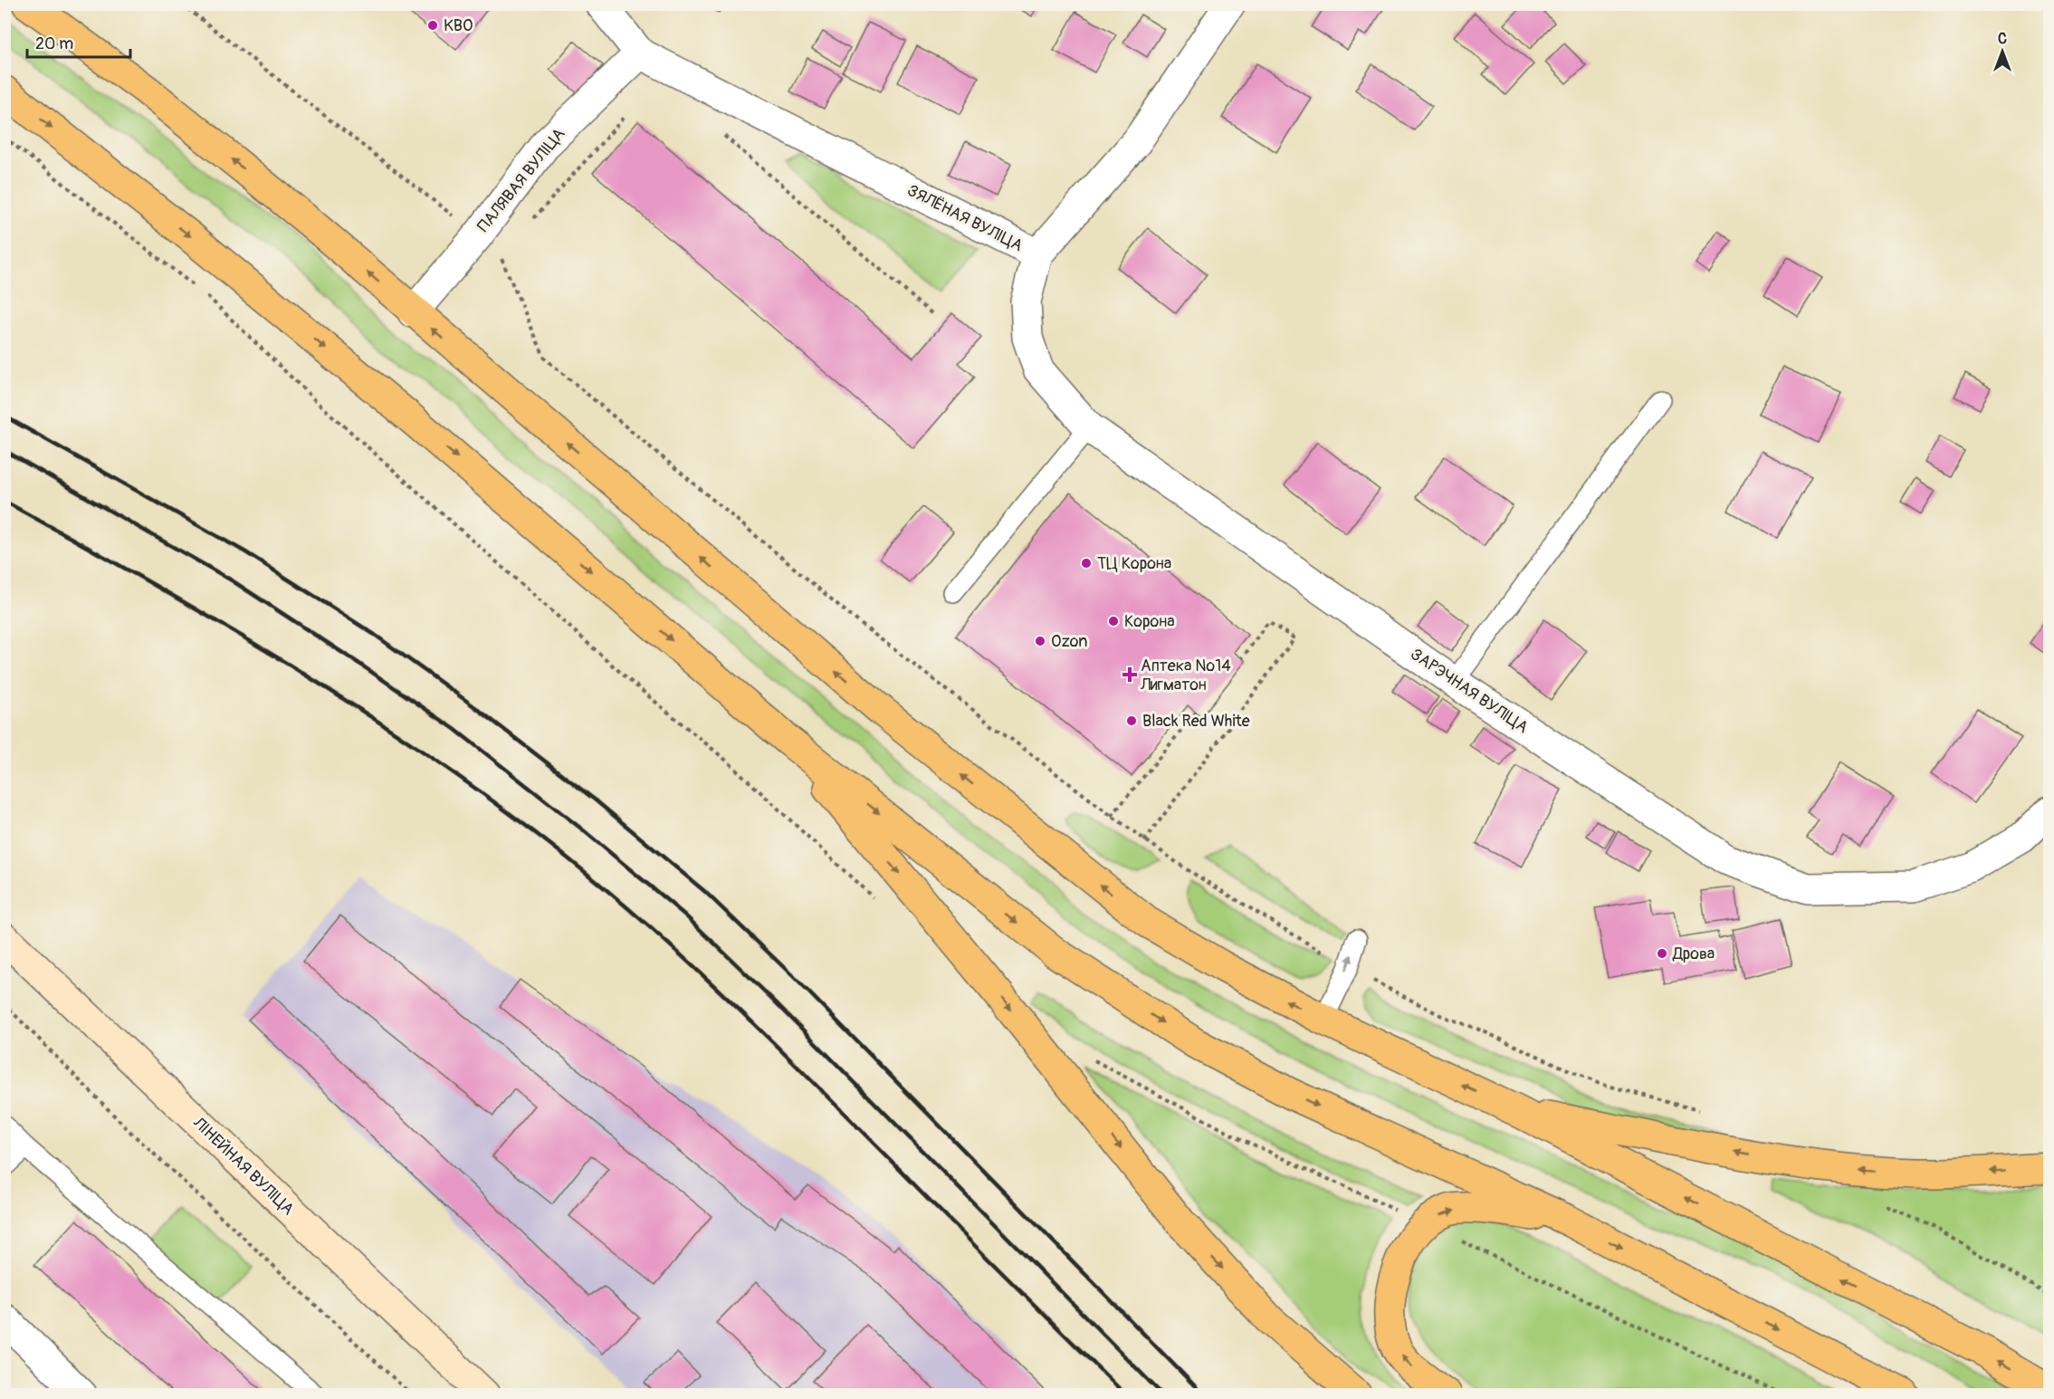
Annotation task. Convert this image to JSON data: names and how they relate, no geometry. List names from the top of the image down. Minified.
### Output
{"streets":{"street":["ПАЛЯВАЯ ВУЛІЦА","ЗЯЛЁНАЯ ВУЛІЦА","ЗАРЭЧНАЯ ВУЛІЦА","ЛІНЕЙНАЯ ВУЛІЦА"]},"crossings":[["ПАЛЯВАЯ ВУЛІЦА","ЗЯЛЁНАЯ ВУЛІЦА"],["ЗЯЛЁНАЯ ВУЛІЦА","ЗАРЭЧНАЯ ВУЛІЦА"]],"places":{"other":["KBО","ТЦ Корона","Корона","Ozon","Black Red White","Дрова"],"health":["Аптека №14 Лигматон"]},"scale_bar":"20 m","north":"top"}
